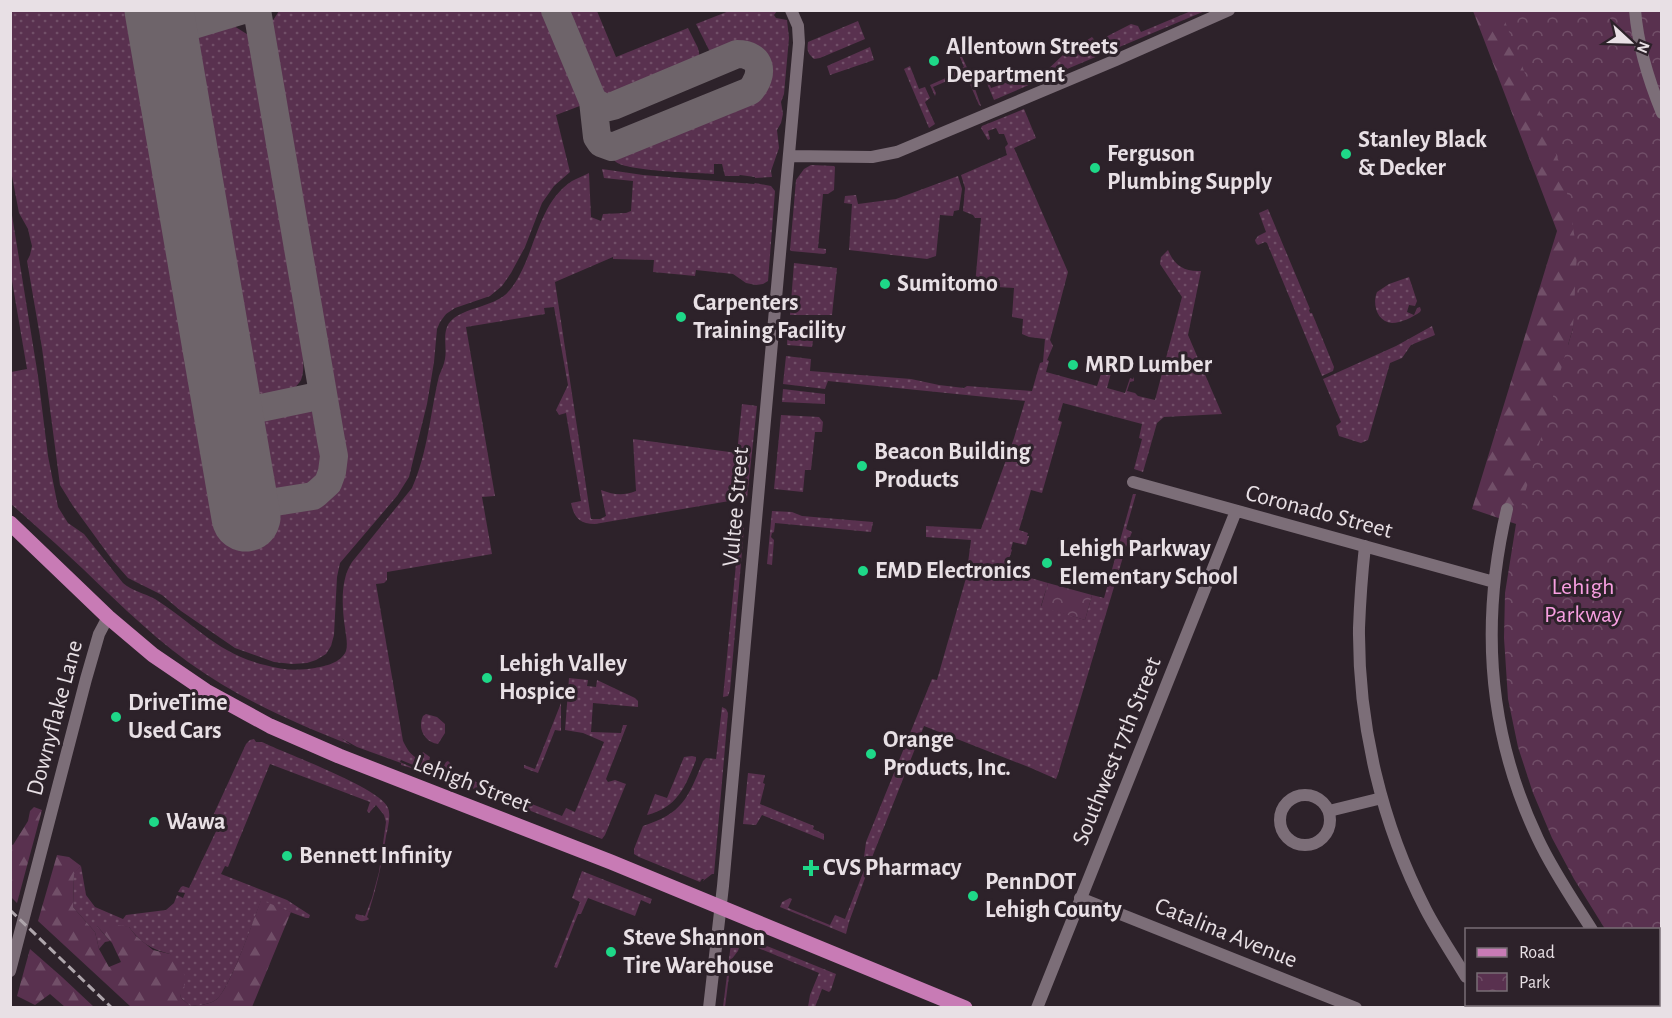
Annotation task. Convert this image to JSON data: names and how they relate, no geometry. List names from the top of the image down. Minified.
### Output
{"streets":{"main road":["Lehigh Street"],"street":["Vultee Street","Coronado Street","Downyflake Lane","Southwest 17th Street","Catalina Avenue"]},"crossings":[["Vultee Street","Lehigh Street"],["Coronado Street","Southwest 17th Street"],["Downyflake Lane","Lehigh Street"],["Southwest 17th Street","Catalina Avenue"]],"parks":["Lehigh Parkway"],"places":{"other":["Allentown Streets Department","Stanley Black & Decker","Ferguson Plumbing Supply","Sumitomo","Carpenters Training Facility","MRD Lumber","Beacon Building Products","Lehigh Parkway Elementary School","EMD Electronics","Lehigh Valley Hospice","DriveTime Used Cars","Orange Products, Inc.","Wawa","Bennett Infinity","PennDOT Lehigh County","Steve Shannon Tire Warehouse"],"health":["CVS Pharmacy"]},"legend":["Road","Park"],"north":"right"}
